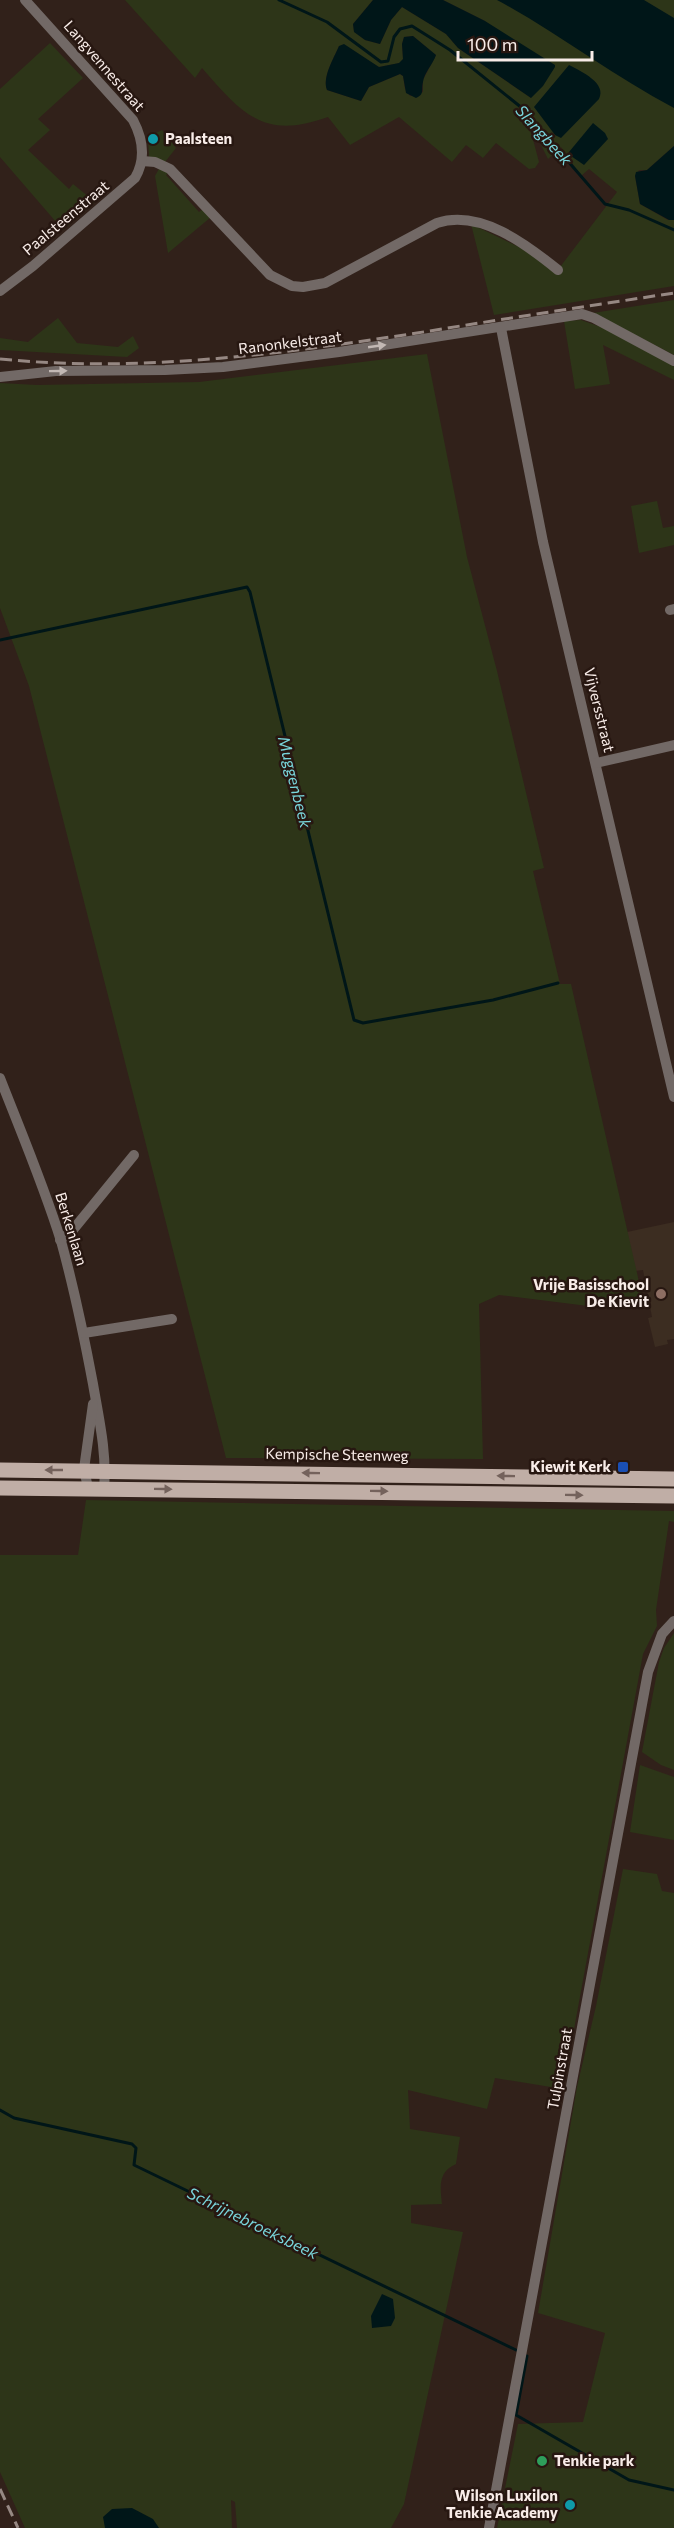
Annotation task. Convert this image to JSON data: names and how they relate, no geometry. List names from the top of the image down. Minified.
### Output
{"streets":{"main road":["Kempische Steenweg"],"street":["Langvennestraat","Paalsteenstraat","Ranonkelstraat","Vijversstraat","Berkenlaan","Tulpinstraat"]},"crossings":[["Langvennestraat","Paalsteenstraat"],["Ranonkelstraat","Vijversstraat"],["Berkenlaan","Kempische Steenweg"]],"one_way":["Ranonkelstraat"],"water":["Slangbeek","Muggenbeek","Schrijnebroeksbeek"],"places":{"other":["Paalsteen","Vrije Basisschool De Kievit","Tenkie park","Wilson Luxilon Tenkie Academy"],"transit":["Kiewit Kerk"]},"scale_bar":"100 m"}
